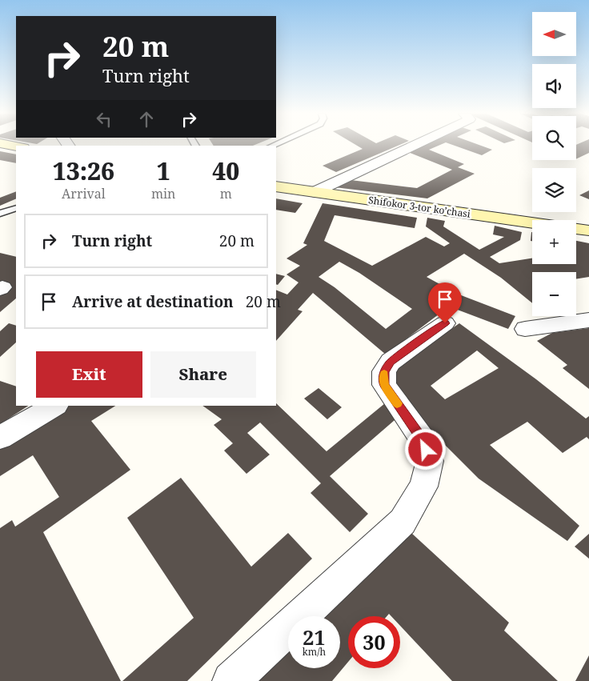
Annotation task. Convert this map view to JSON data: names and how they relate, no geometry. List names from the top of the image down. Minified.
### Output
{"streets":{"street":["Shifokor 3-tor koʼchasi"]},"north":"left","page":{"map_buttons":["+","−"],"turn":["20 m","Turn right"],"eta":["13:26","Arrival","1","min","40","m"],"list":[{"name":"Turn right","value":"20 m"},{"name":"Arrive at destination","value":"20 m"}],"buttons":["Exit","Share"],"speed":"21 km/h","limit":"30"}}
